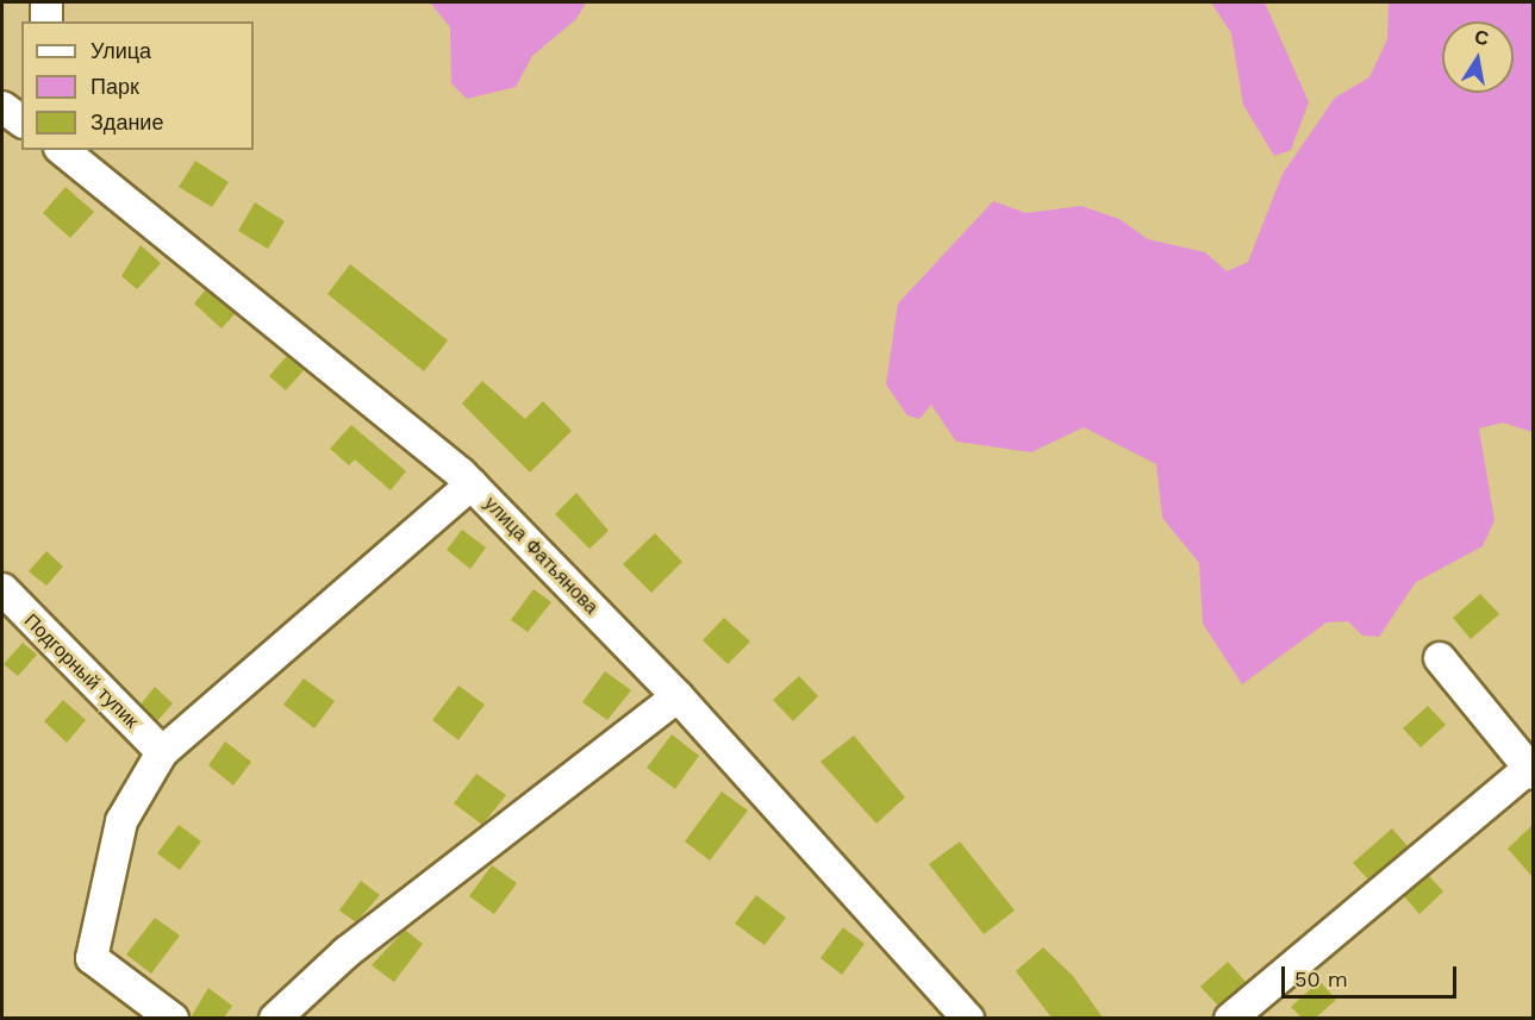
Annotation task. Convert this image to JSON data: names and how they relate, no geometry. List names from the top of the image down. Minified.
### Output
{"streets":{"street":["улица Фатьянова","Подгорный тупик"]},"legend":["Улица","Парк","Здание"],"scale_bar":"50 m","north":"top"}
